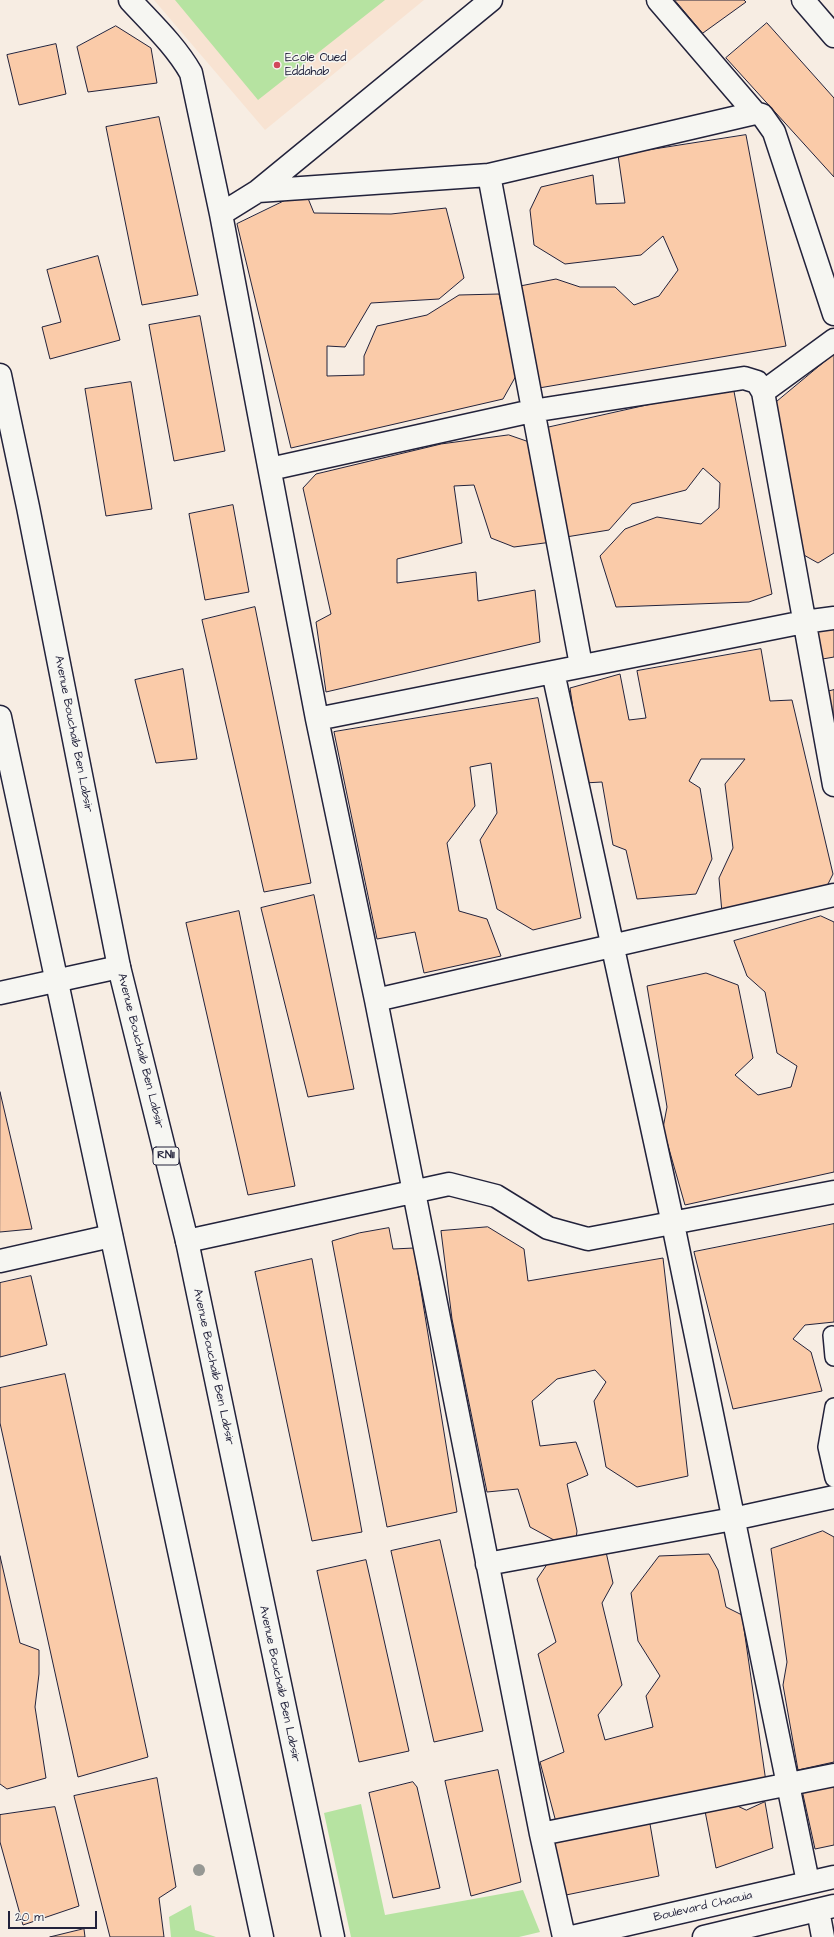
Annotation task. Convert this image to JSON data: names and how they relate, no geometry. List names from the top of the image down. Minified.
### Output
{"streets":{"street":["Avenue Bouchaib Ben Labsir","RN11","Boulevard Chaouia"]},"places":["Ecole Oued Eddahab"],"scale_bar":"20 m"}
